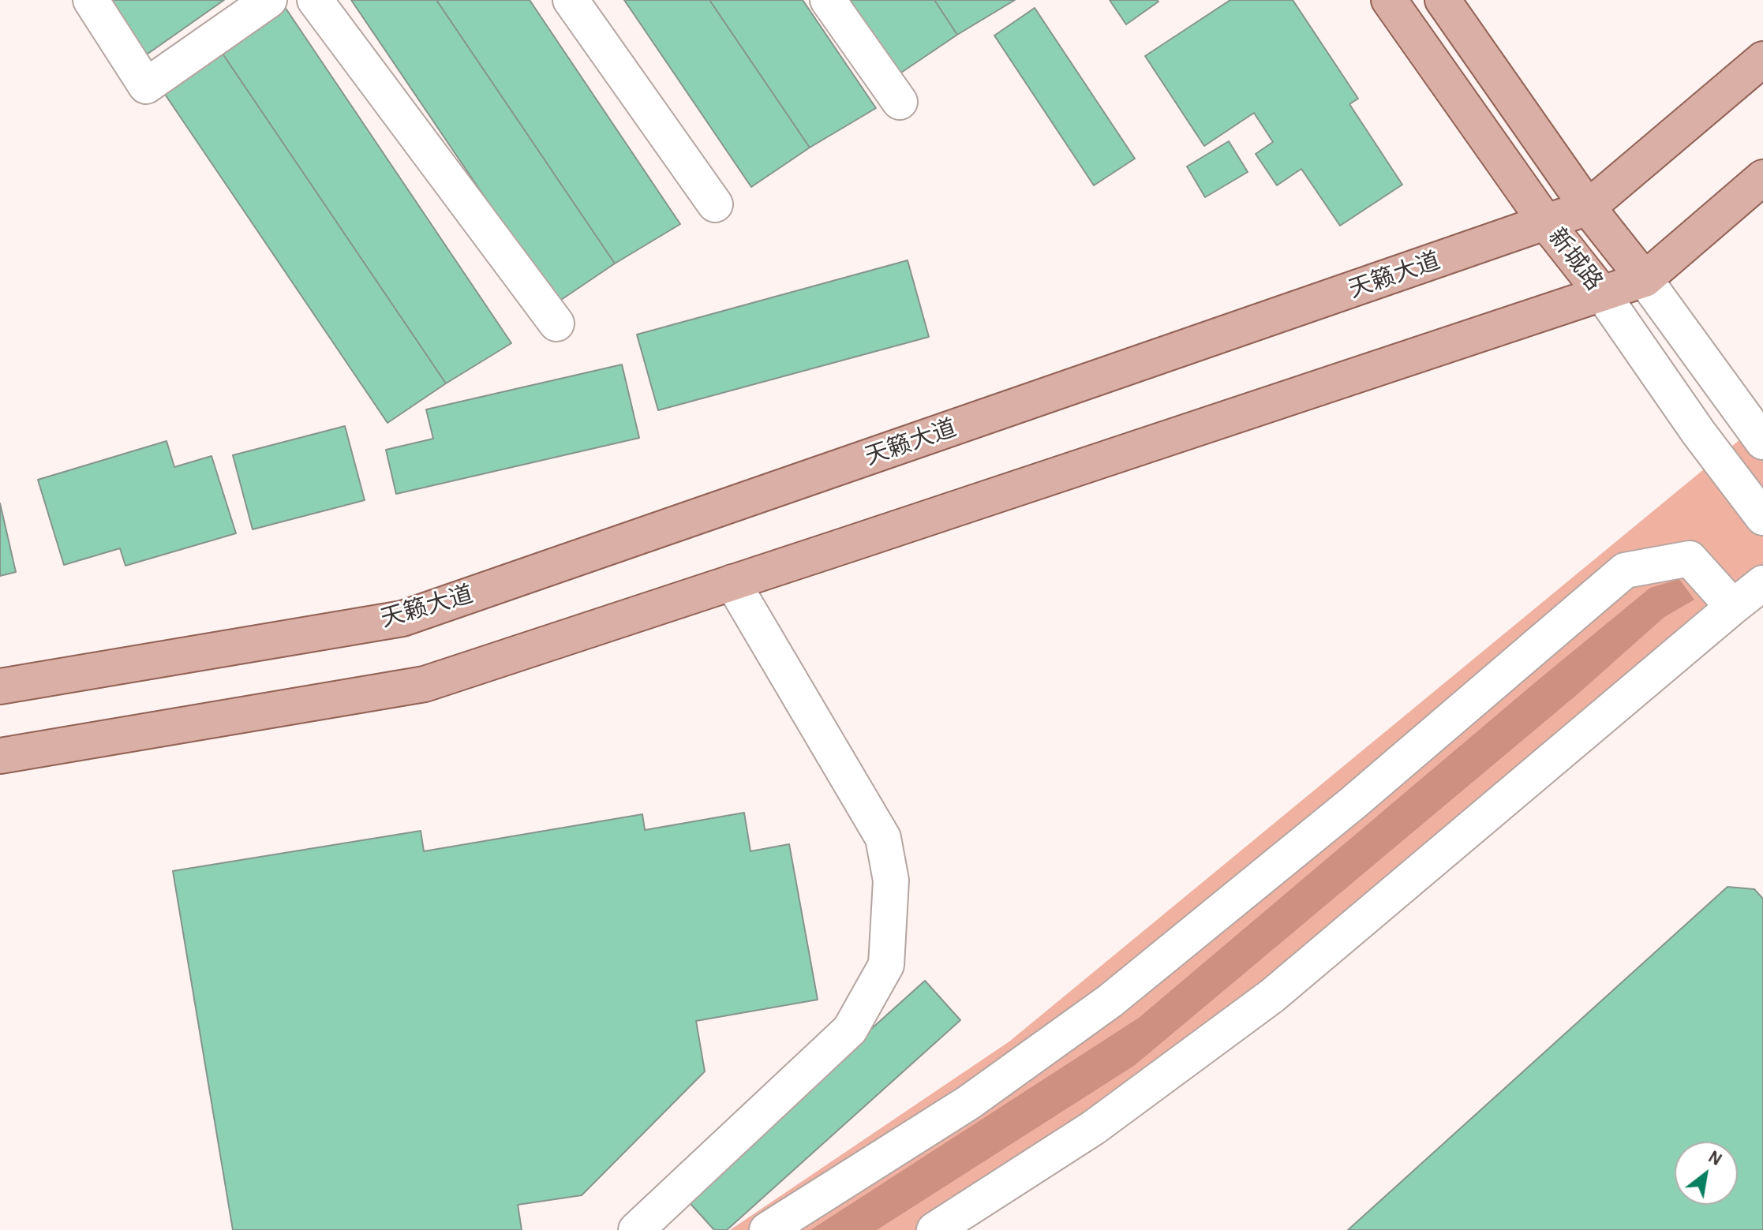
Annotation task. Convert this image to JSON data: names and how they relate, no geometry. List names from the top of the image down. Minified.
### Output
{"streets":{"main road":["新城路","天籁大道"]},"crossings":[["新城路","天籁大道"]],"north":"top right"}
